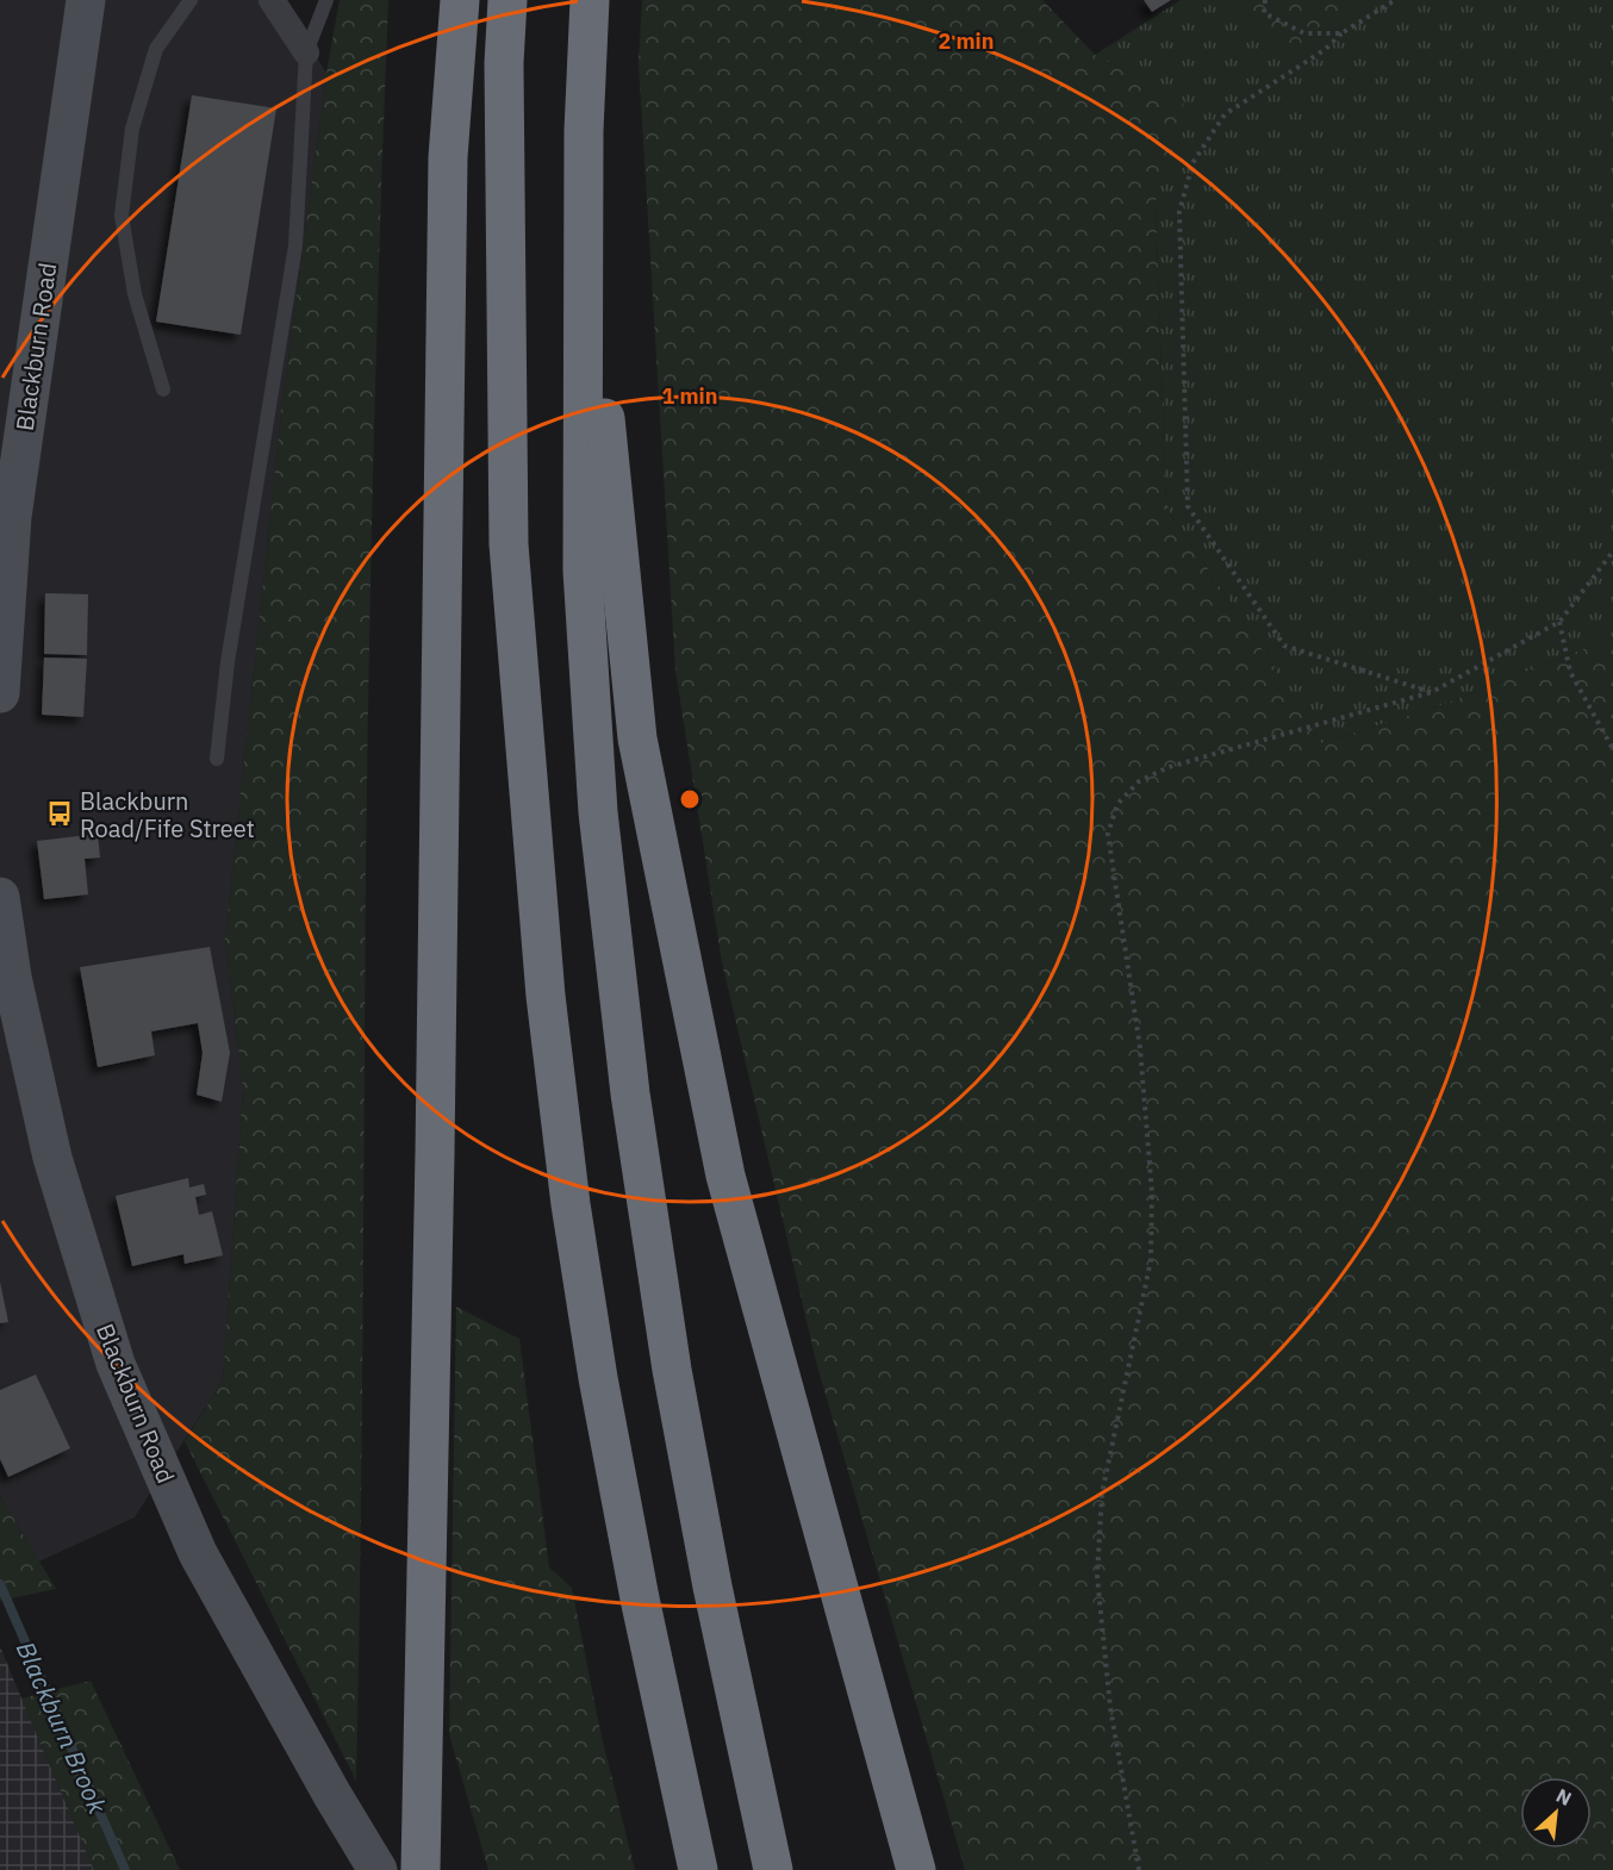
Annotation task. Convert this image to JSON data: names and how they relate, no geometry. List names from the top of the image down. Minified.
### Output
{"streets":{"street":["Blackburn Road"]},"water":["Blackburn Brook"],"places":{"bus stop":["Blackburn Road/Fife Street"]},"north":"top right","rings":["2 min","1 min"]}
